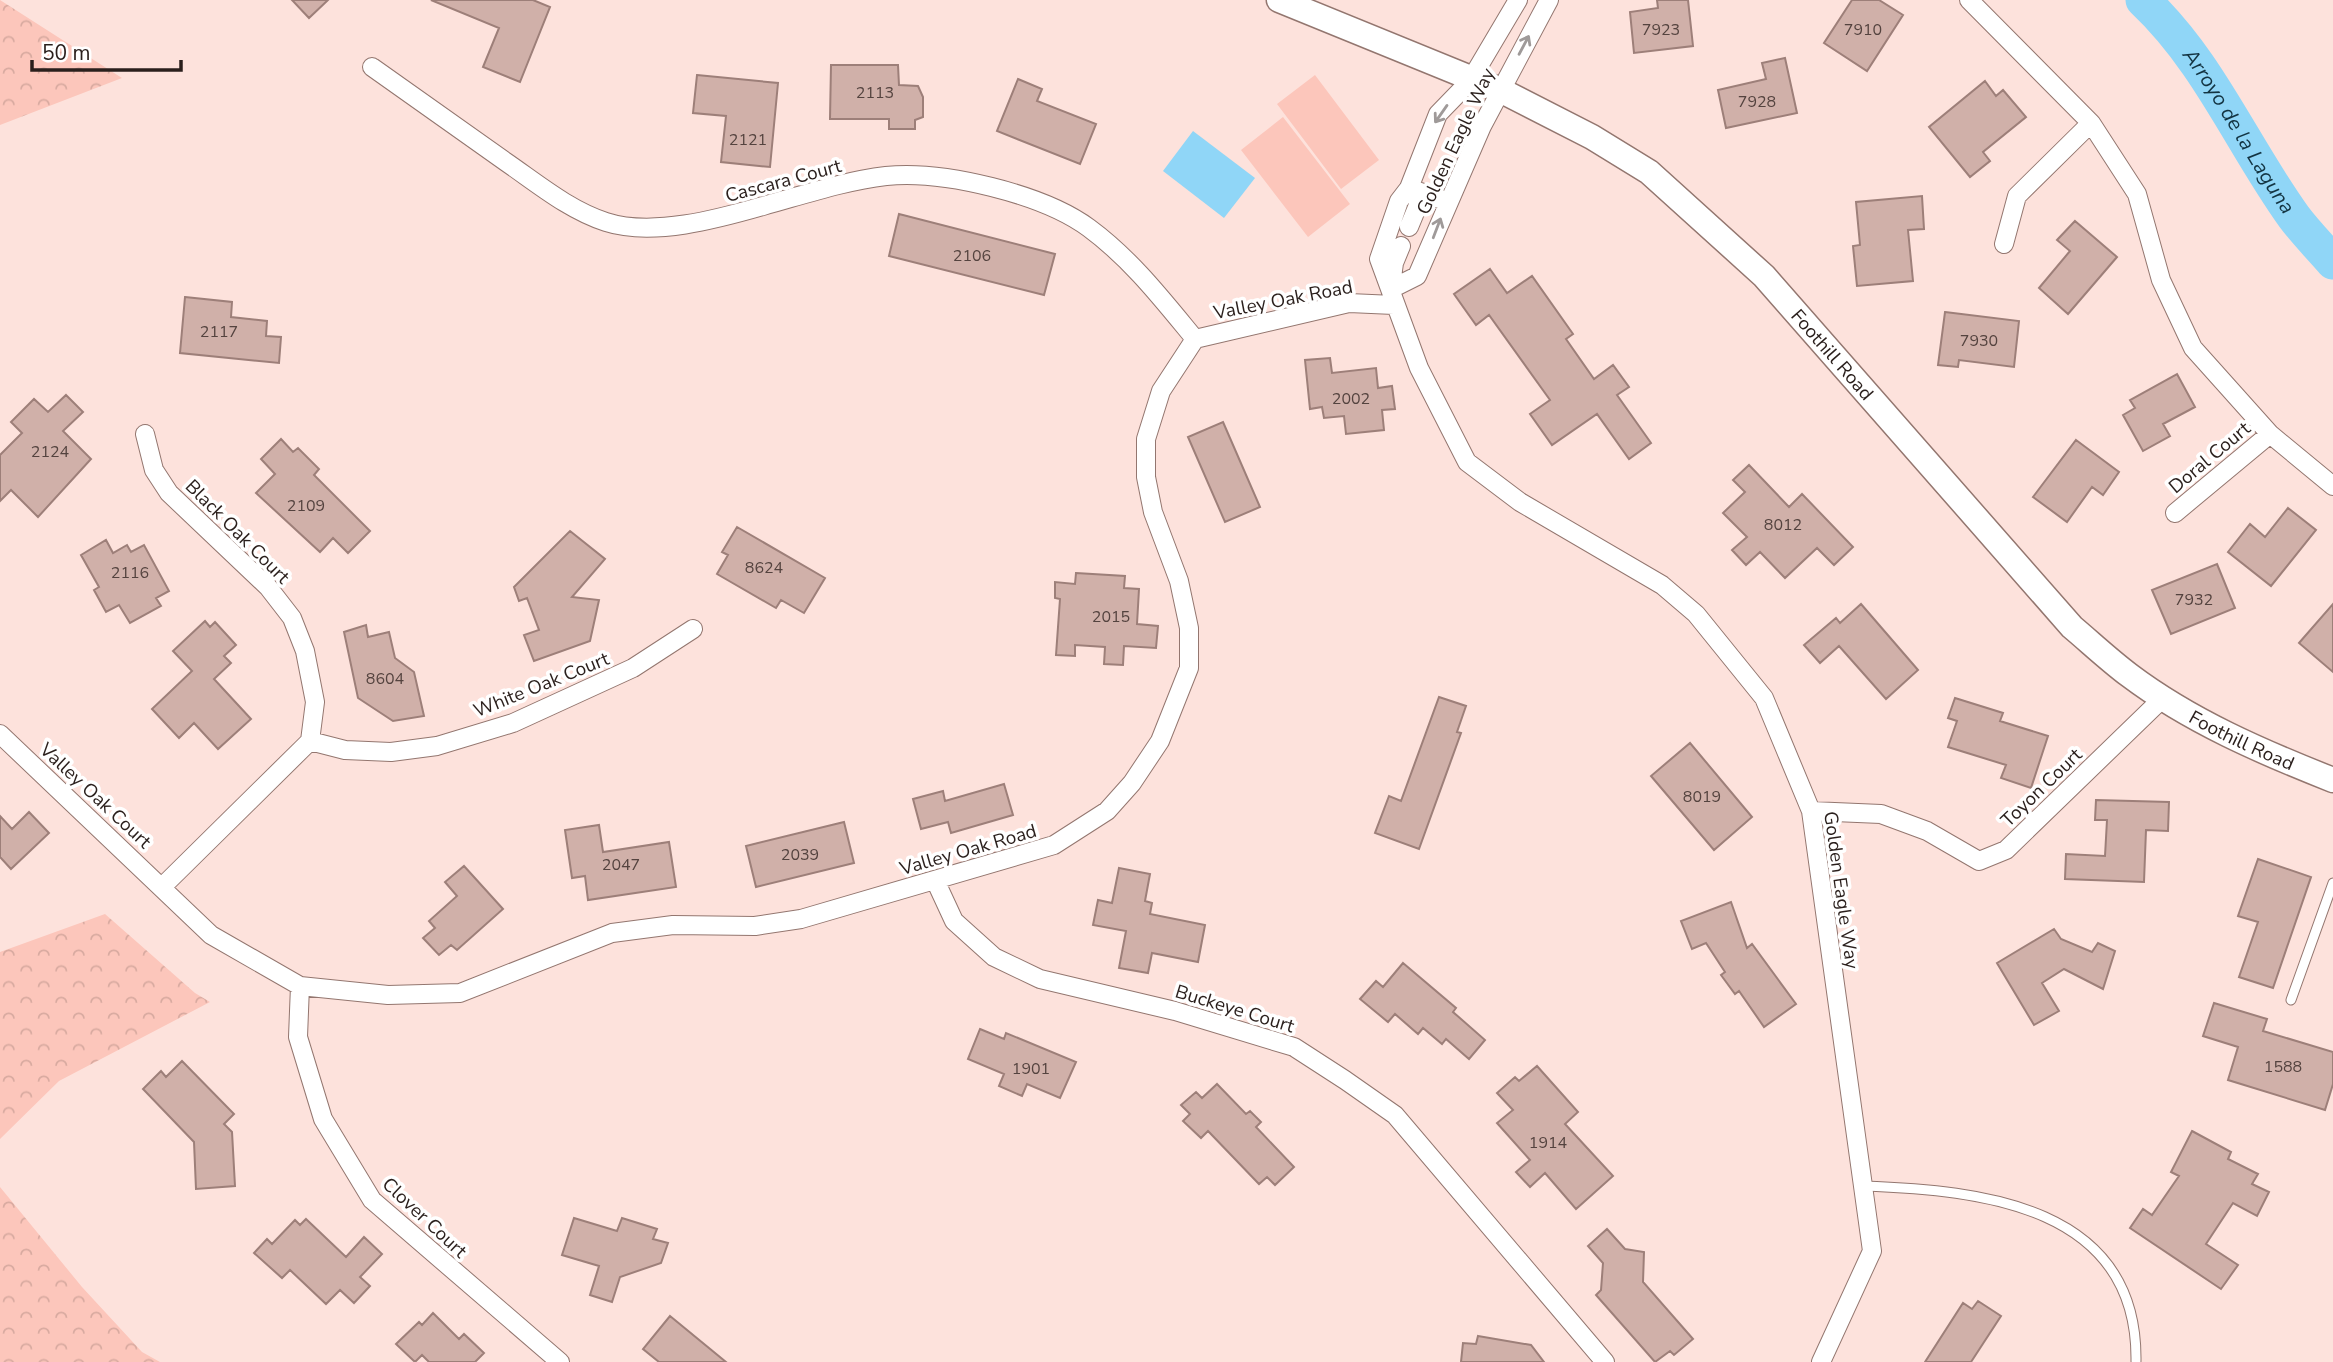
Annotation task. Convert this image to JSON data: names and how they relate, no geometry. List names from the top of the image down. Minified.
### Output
{"streets":{"main road":["Foothill Road"],"street":["Golden Eagle Way","Cascara Court","Valley Oak Road","Doral Court","Black Oak Court","White Oak Court","Toyon Court","Valley Oak Court","Buckeye Court","Clover Court"]},"crossings":[["Golden Eagle Way","Valley Oak Road"],["Golden Eagle Way","Foothill Road"],["Golden Eagle Way","Toyon Court"],["Cascara Court","Valley Oak Road"],["Valley Oak Road","Valley Oak Court"],["Valley Oak Road","Buckeye Court"],["Valley Oak Road","Clover Court"],["Foothill Road","Toyon Court"],["Black Oak Court","White Oak Court"]],"water":["Arroyo de la Laguna"],"house_numbers":["7923","7910","2113","7928","2121","2106","2117","7930","2002","2124","2109","8012","8624","2116","7932","2015","8604","8019","2039","2047","1588","1901","1914"],"scale_bar":"50 m"}
